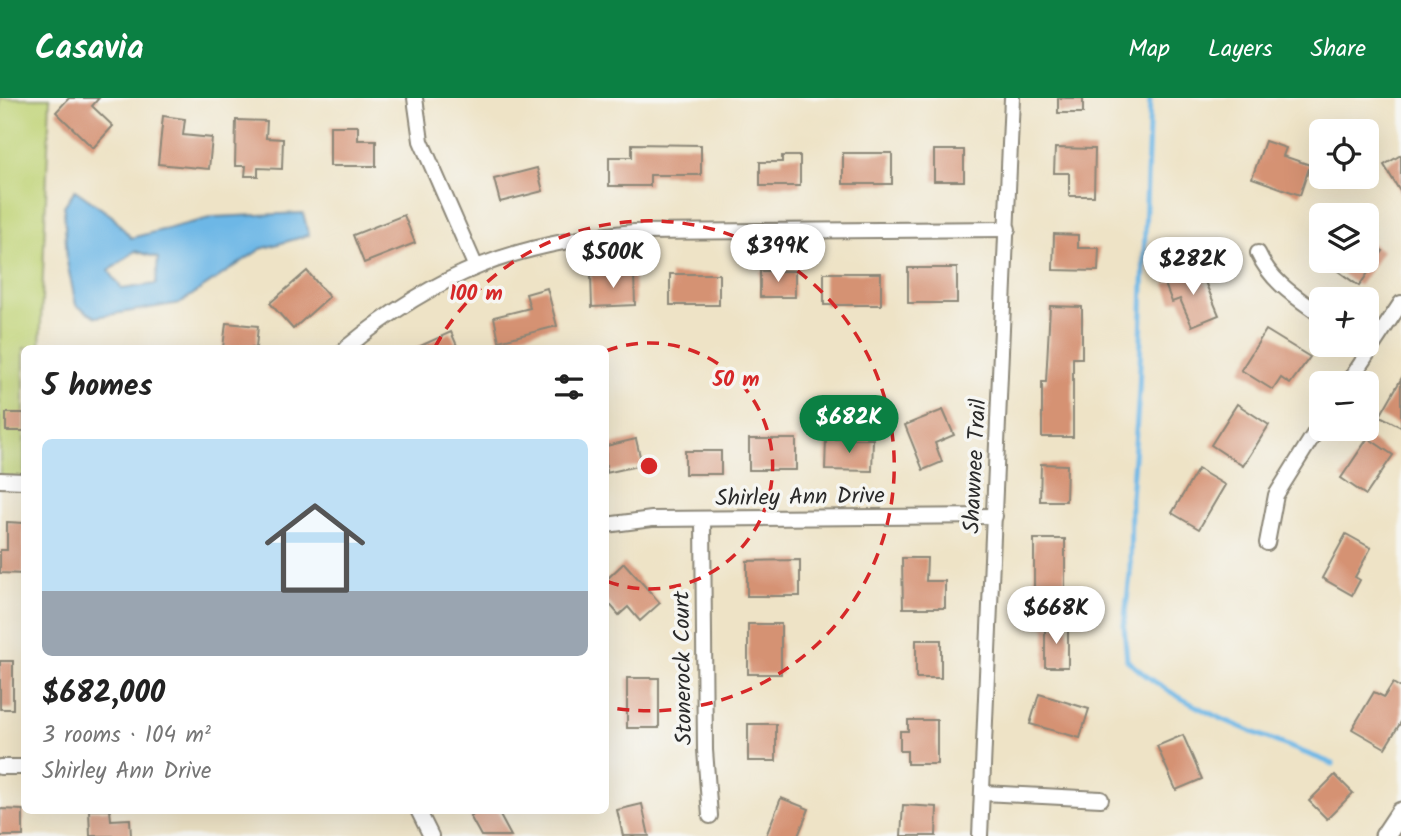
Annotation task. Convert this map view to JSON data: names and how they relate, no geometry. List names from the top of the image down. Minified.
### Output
{"streets":{"street":["Shawnee Trail","Shirley Ann Drive","Stonerock Court"]},"crossings":[["Shawnee Trail","Shirley Ann Drive"],["Shirley Ann Drive","Stonerock Court"]],"page":{"header":"Casavia","nav":["Map","Layers","Share"],"map_buttons":["+","−"],"price":["$399K","$500K","$282K","$682K","$668K"],"heading":"5 homes","list":[{"name":"$682,000","note":"3 rooms · 104 m² · Shirley Ann Drive"}]},"rings":["100 m","50 m"]}
